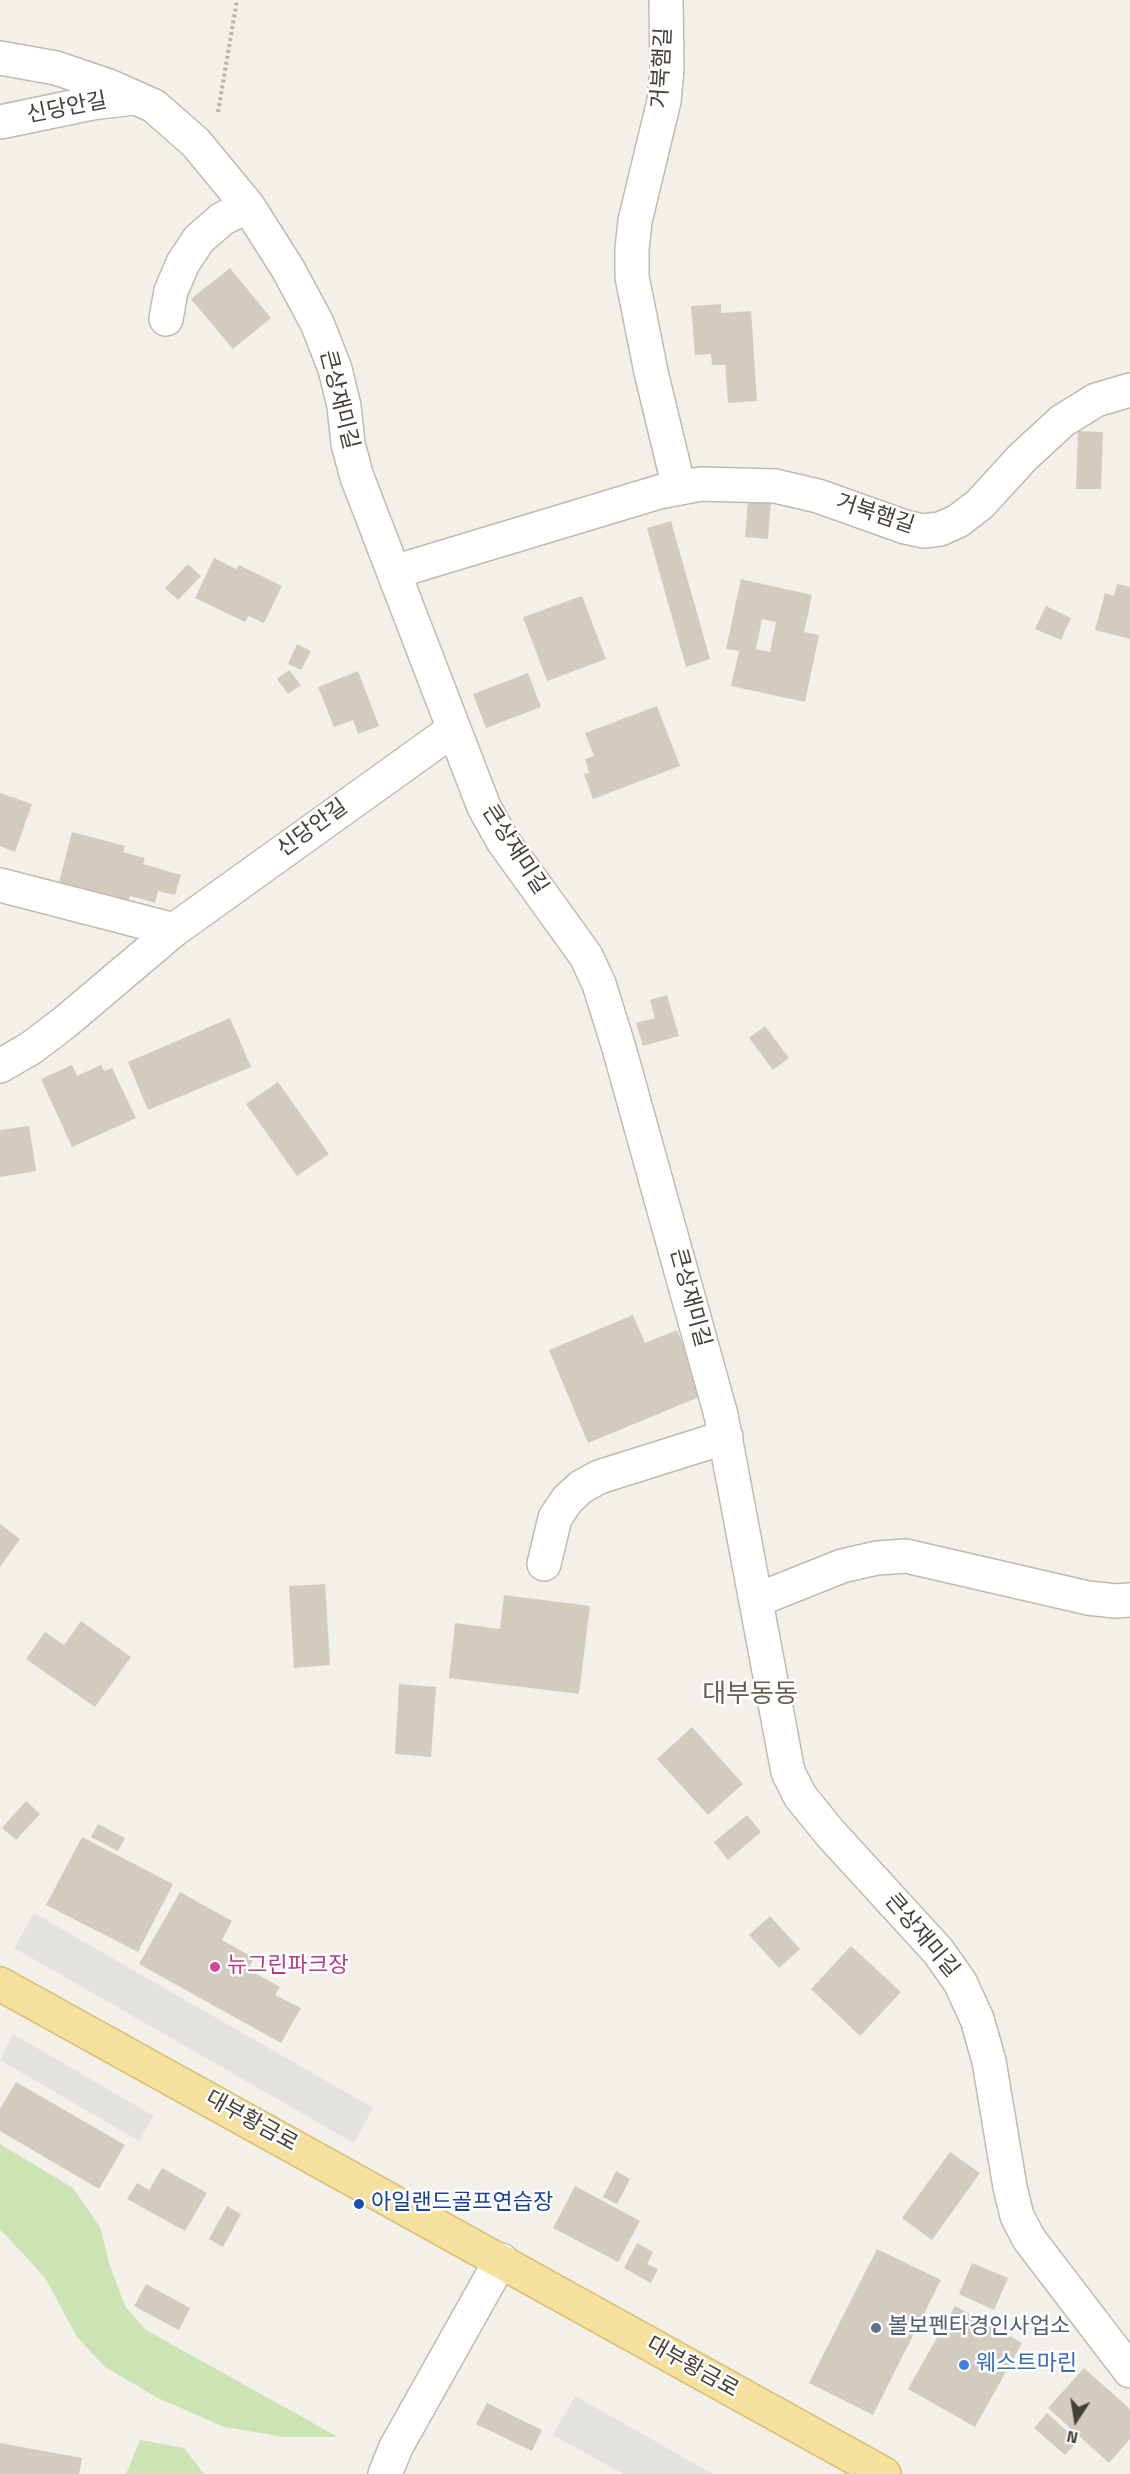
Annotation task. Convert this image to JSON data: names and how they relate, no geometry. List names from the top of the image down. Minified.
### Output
{"streets":{"main road":["대부황금로"],"lane":["거북햄길","신당안길","큰상재미길"]},"crossings":[["거북햄길","큰상재미길"],["신당안길","큰상재미길"]],"districts":["대부동동"],"places":["뉴그린파크장","아일랜드골프연습장","볼보펜타경인사업소","웨스트마린"],"north":"bottom"}
